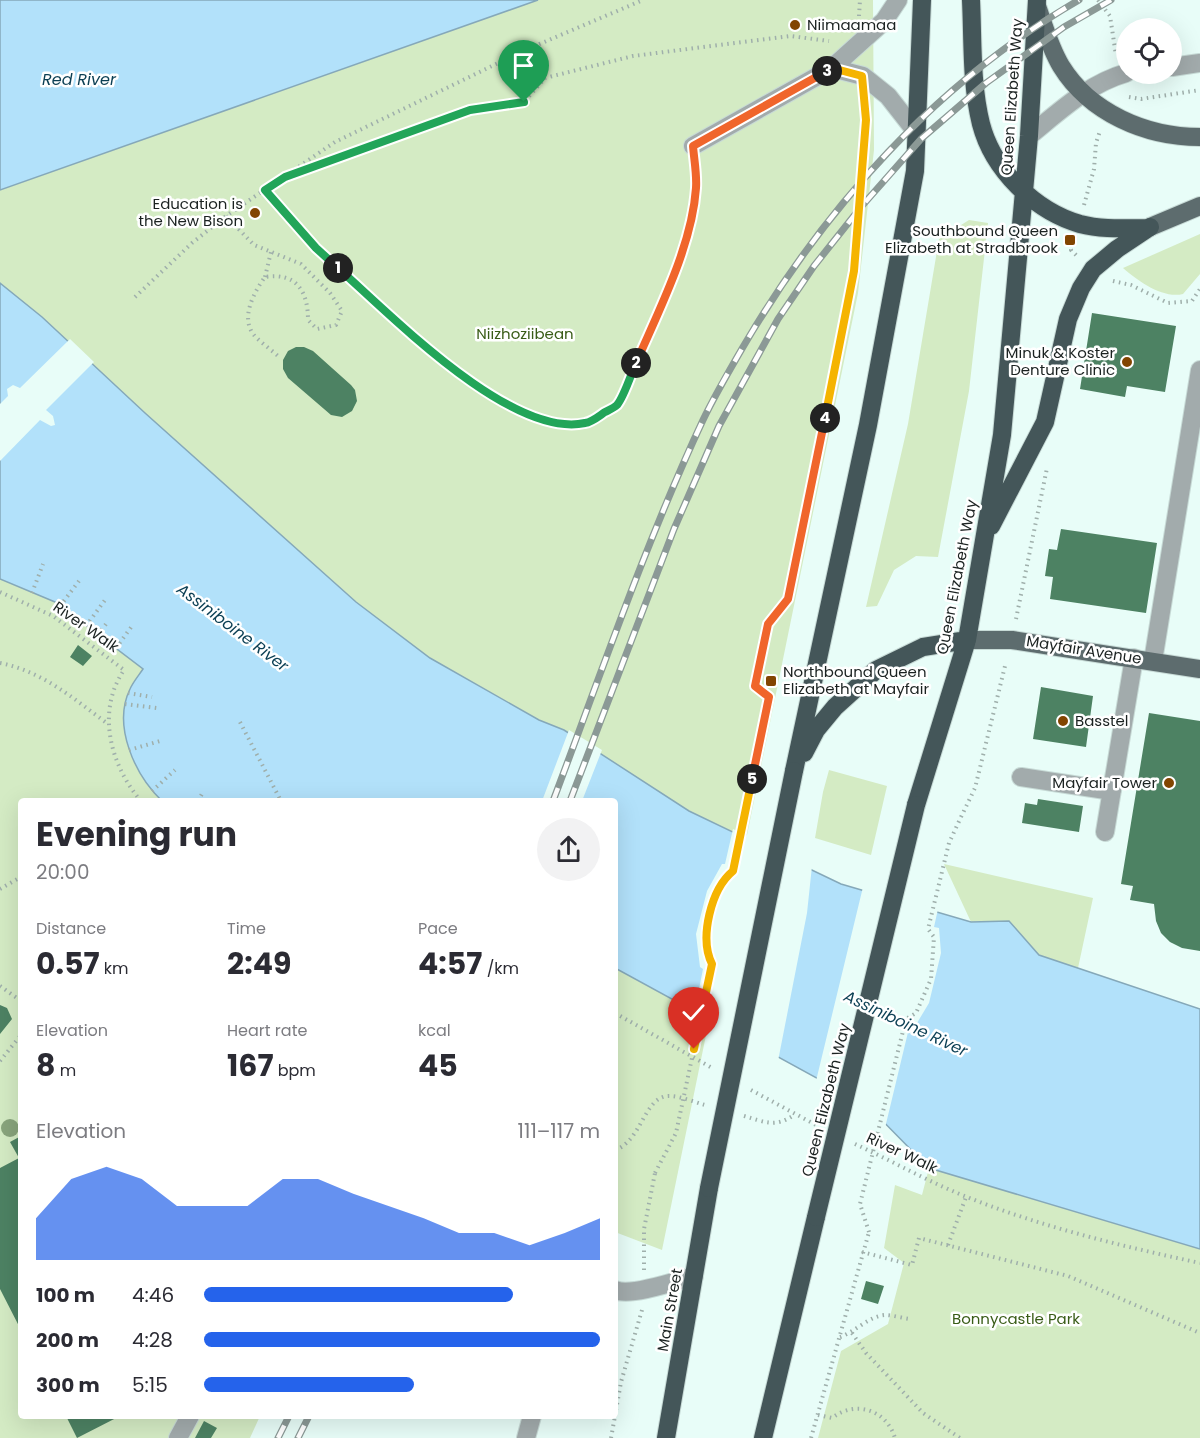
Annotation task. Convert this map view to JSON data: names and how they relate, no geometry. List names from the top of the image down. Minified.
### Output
{"streets":{"highway":["Queen Elizabeth Way","Main Street"],"main road":["Mayfair Avenue"],"path":["River Walk"]},"crossings":[["Queen Elizabeth Way","Mayfair Avenue"]],"water":["Red River","Assiniboine River"],"parks":["Niizhoziibean","Bonnycastle Park"],"places":{"other":["Niimaamaa","Education is the New Bison","Minuk & Koster Denture Clinic","Basstel","Mayfair Tower"],"transit":["Southbound Queen Elizabeth at Stradbrook","Northbound Queen Elizabeth at Mayfair"]},"page":{"pins":["3","1","2","4","5"],"heading":["Evening run","20:00"],"stats":[["Distance","0.57 km"],["Time","2:49"],["Pace","4:57 /km"],["Elevation","8 m"],["Heart rate","167 bpm"],["kcal","45"]],"chart":["Elevation","111–117 m"],"list":[{"name":"100 m","note":"4:46"},{"name":"200 m","note":"4:28"},{"name":"300 m","note":"5:15"}]}}
